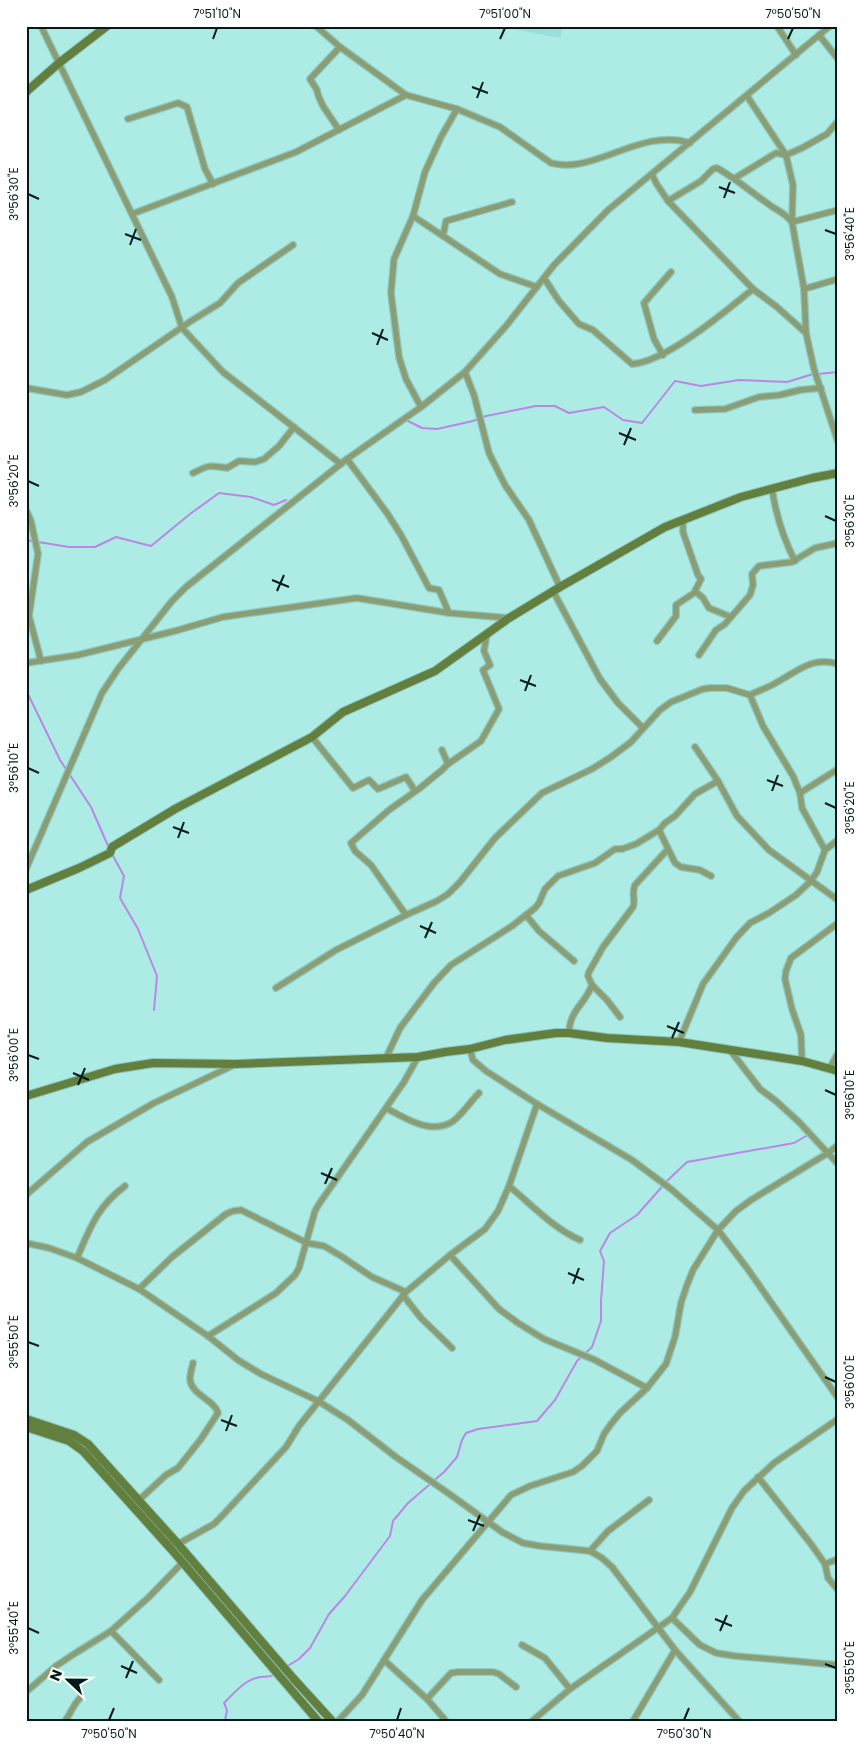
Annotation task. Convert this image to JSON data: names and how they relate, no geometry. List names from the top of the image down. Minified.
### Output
{"north":"left","coordinates":["7°51'10\"N","7°51'00\"N","7°50'50\"N","3°56'30\"E","3°56'40\"E","3°56'20\"E","3°56'10\"E","3°56'00\"E","3°55'50\"E","3°55'40\"E","7°50'40\"N","7°50'30\"N"]}
